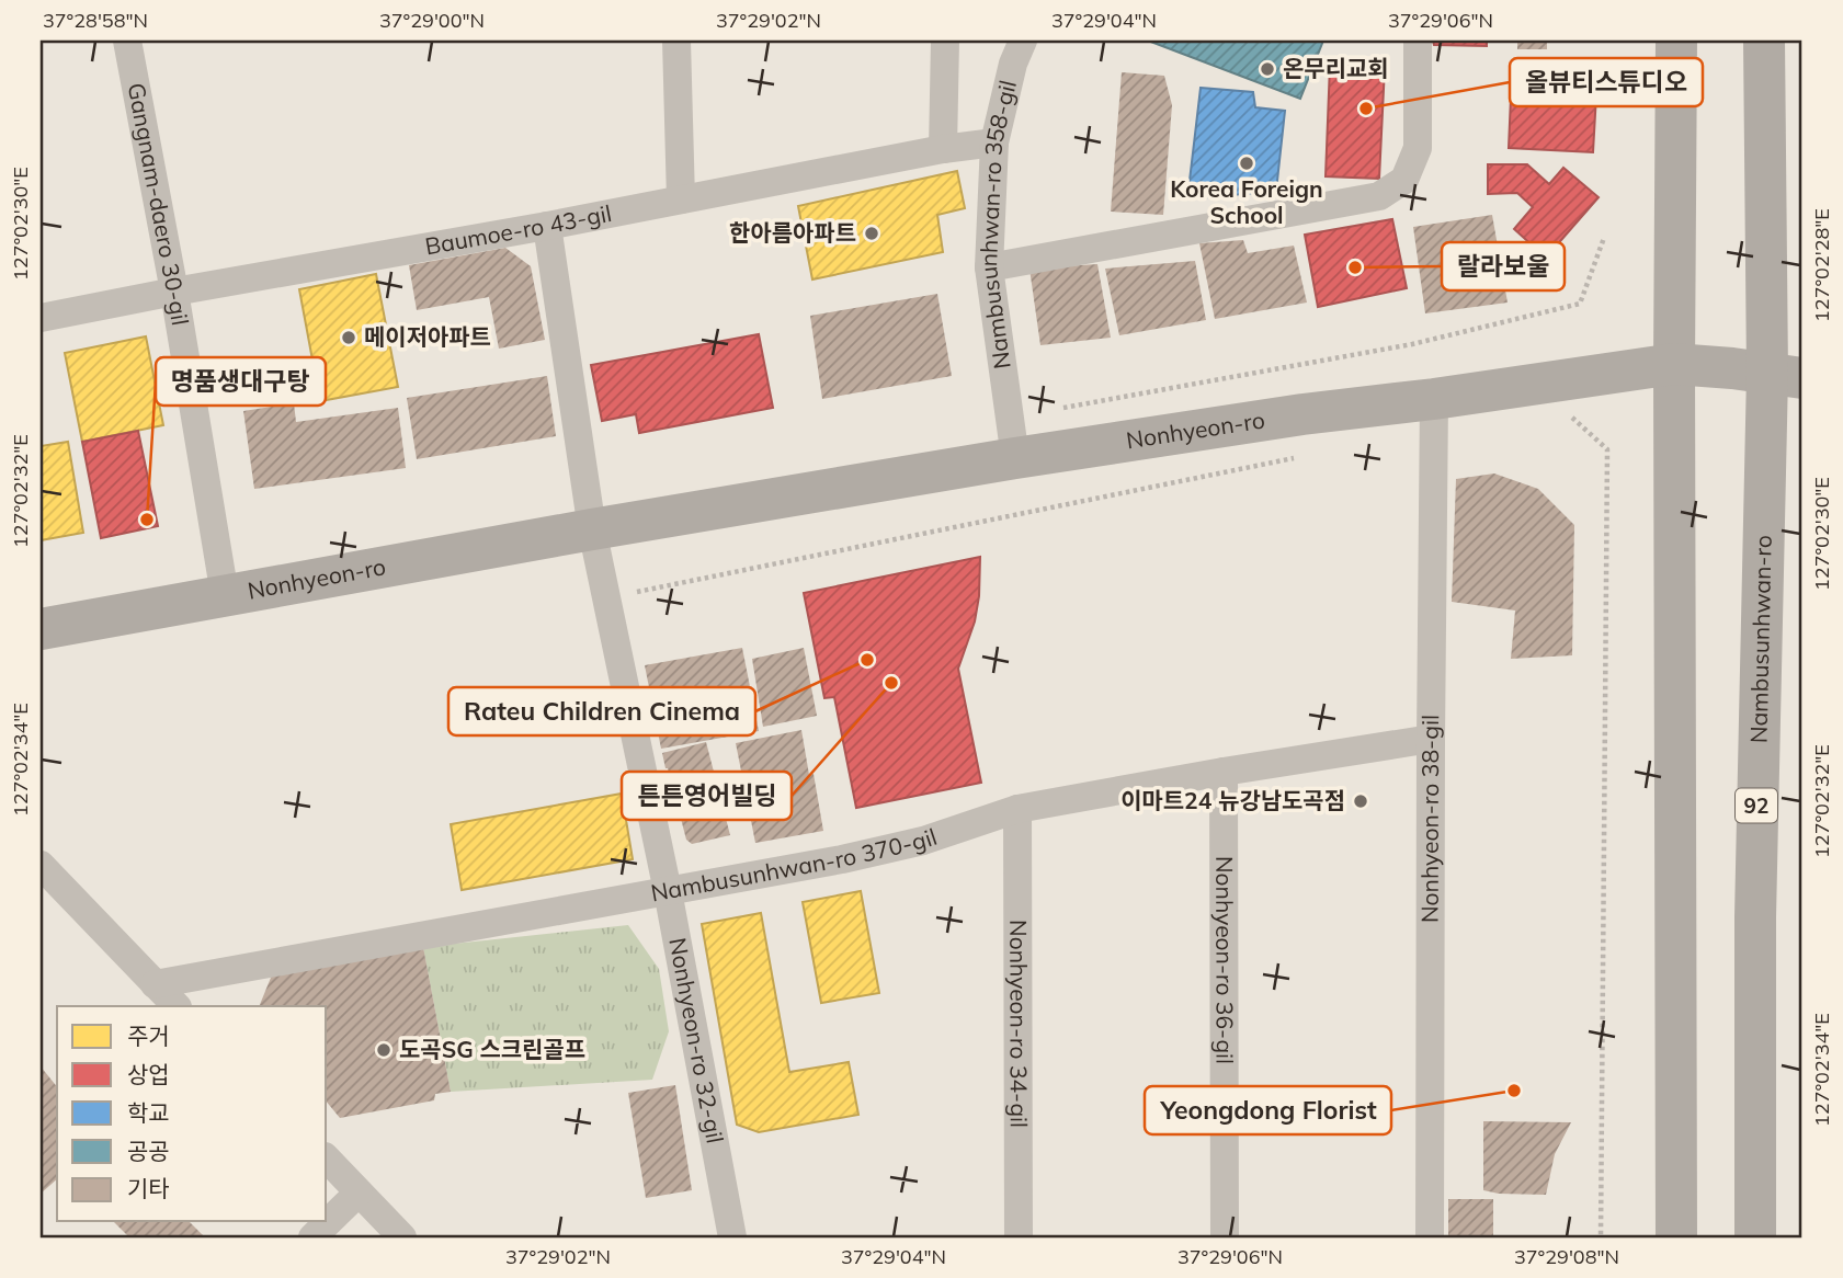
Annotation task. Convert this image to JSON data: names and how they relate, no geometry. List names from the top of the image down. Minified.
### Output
{"streets":{"main road":["Nonhyeon-ro","Nambusunhwan-ro","92"],"street":["Gangnam-daero 30-gil","Nambusunhwan-ro 358-gil","Baumoe-ro 43-gil","Nonhyeon-ro 38-gil","Nambusunhwan-ro 370-gil","Nonhyeon-ro 36-gil","Nonhyeon-ro 34-gil","Nonhyeon-ro 32-gil"]},"crossings":[["Gangnam-daero 30-gil","Baumoe-ro 43-gil"],["Gangnam-daero 30-gil","Nonhyeon-ro"],["Nambusunhwan-ro 358-gil","Baumoe-ro 43-gil"],["Nambusunhwan-ro 358-gil","Nonhyeon-ro"],["Nonhyeon-ro","Nambusunhwan-ro"],["Nonhyeon-ro","Nonhyeon-ro 38-gil"],["Nonhyeon-ro","Nonhyeon-ro 32-gil"],["Nonhyeon-ro 38-gil","Nambusunhwan-ro 370-gil"],["Nambusunhwan-ro 370-gil","Nonhyeon-ro 36-gil"],["Nambusunhwan-ro 370-gil","Nonhyeon-ro 34-gil"],["Nambusunhwan-ro 370-gil","Nonhyeon-ro 32-gil"]],"places":["온무리교회","올뷰티스튜디오","Korea Foreign School","한아름아파트","랄라보울","메이저아파트","명품생대구탕","Rateu Children Cinema","튼튼영어빌딩","이마트24 뉴강남도곡점","도곡SG 스크린골프","Yeongdong Florist"],"legend":["주거","상업","학교","공공","기타"],"coordinates":["37°28'58\"N","37°29'00\"N","37°29'02\"N","37°29'04\"N","37°29'06\"N","127°02'30\"E","127°02'28\"E","127°02'32\"E","127°02'34\"E","37°29'08\"N"]}
